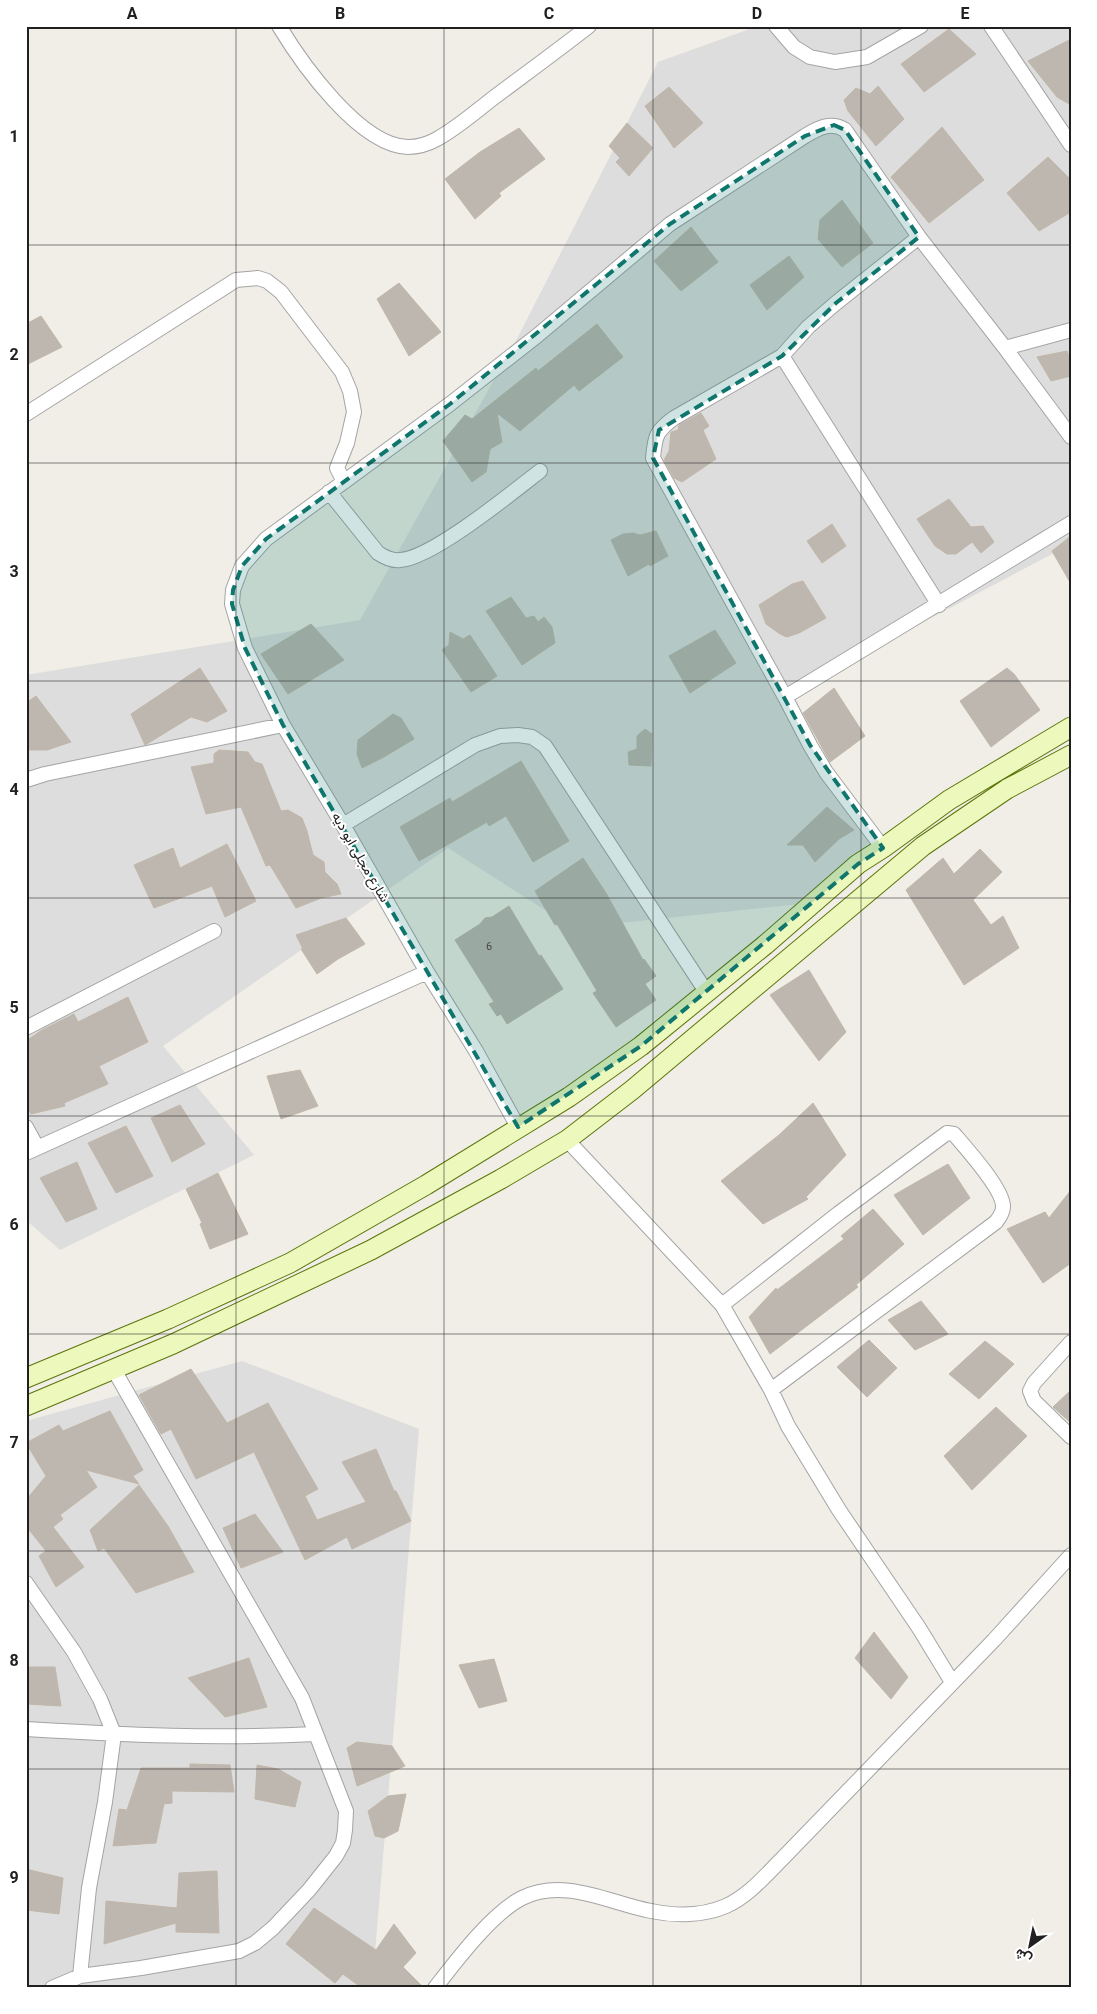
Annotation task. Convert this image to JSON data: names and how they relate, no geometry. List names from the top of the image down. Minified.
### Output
{"streets":{"street":["شارع مجلى ابو ديه"]},"house_numbers":["6"],"north":"bottom left","grid":{"columns":["A","B","C","D","E"],"rows":["1","2","3","4","5","6","7","8","9"]}}
